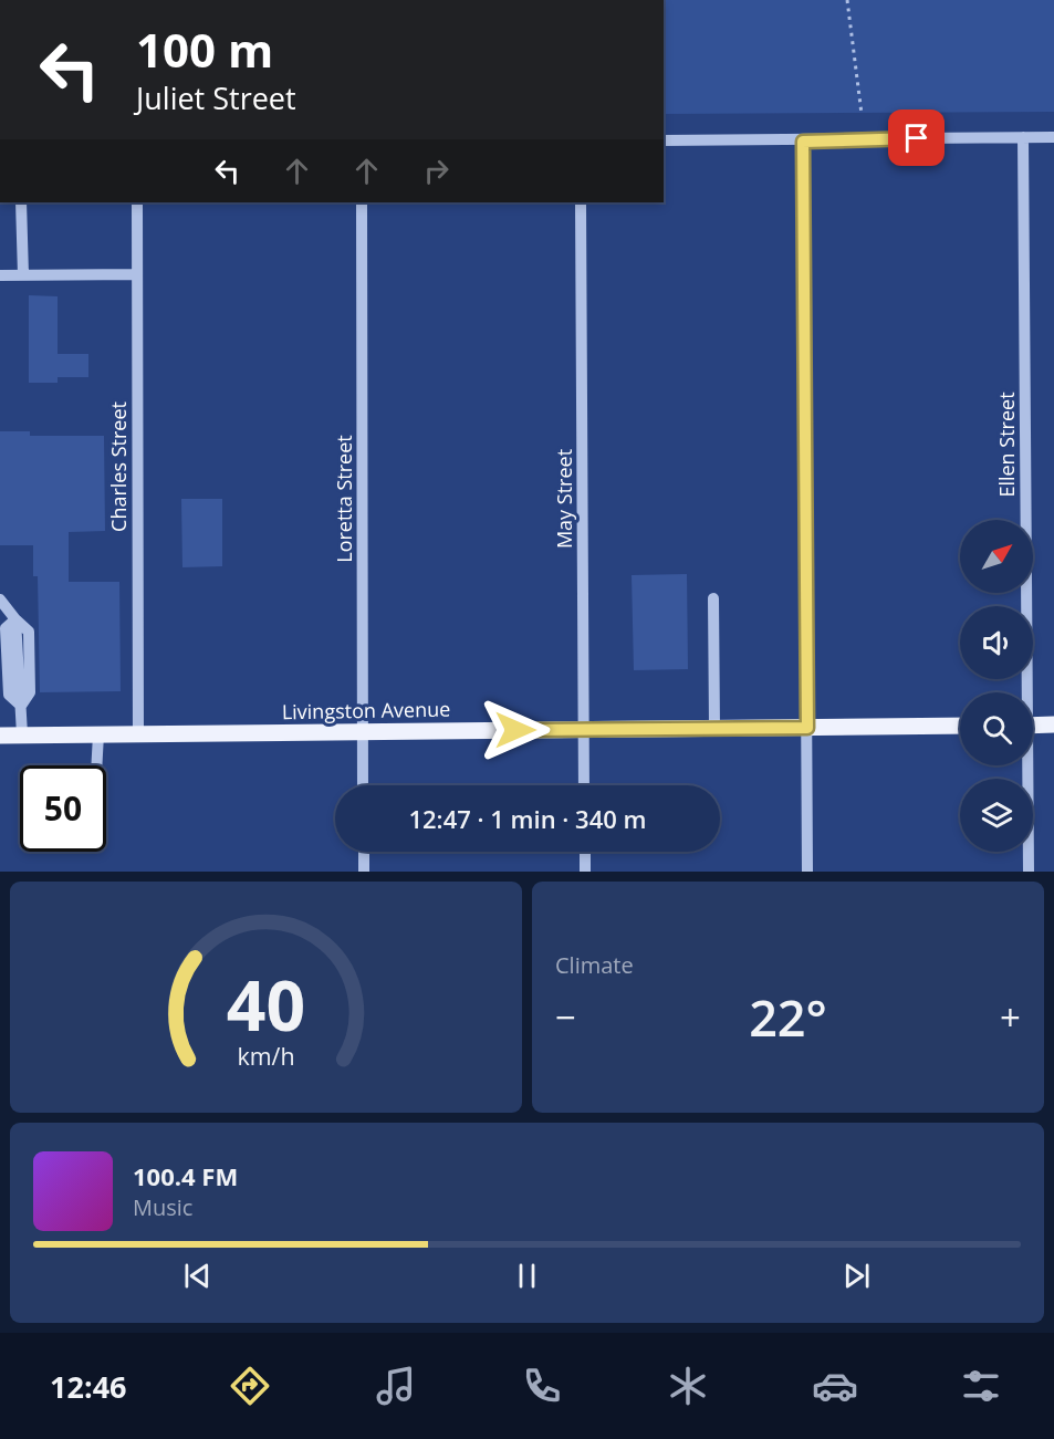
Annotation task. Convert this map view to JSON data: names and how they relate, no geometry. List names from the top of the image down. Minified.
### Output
{"streets":{"main road":["Livingston Avenue"],"street":["Ellen Street","Charles Street","Loretta Street","May Street"]},"crossings":[["Charles Street","Livingston Avenue"],["Loretta Street","Livingston Avenue"],["May Street","Livingston Avenue"]],"north":"top right","page":{"turn":["100 m","Juliet Street"],"limit":"50","trip":"12:47 · 1 min · 340 m","tile":"Climate","heat":["−","22°","+"],"song":["100.4 FM","Music"],"tabs":"12:46","gauge":["40","km/h"]}}
